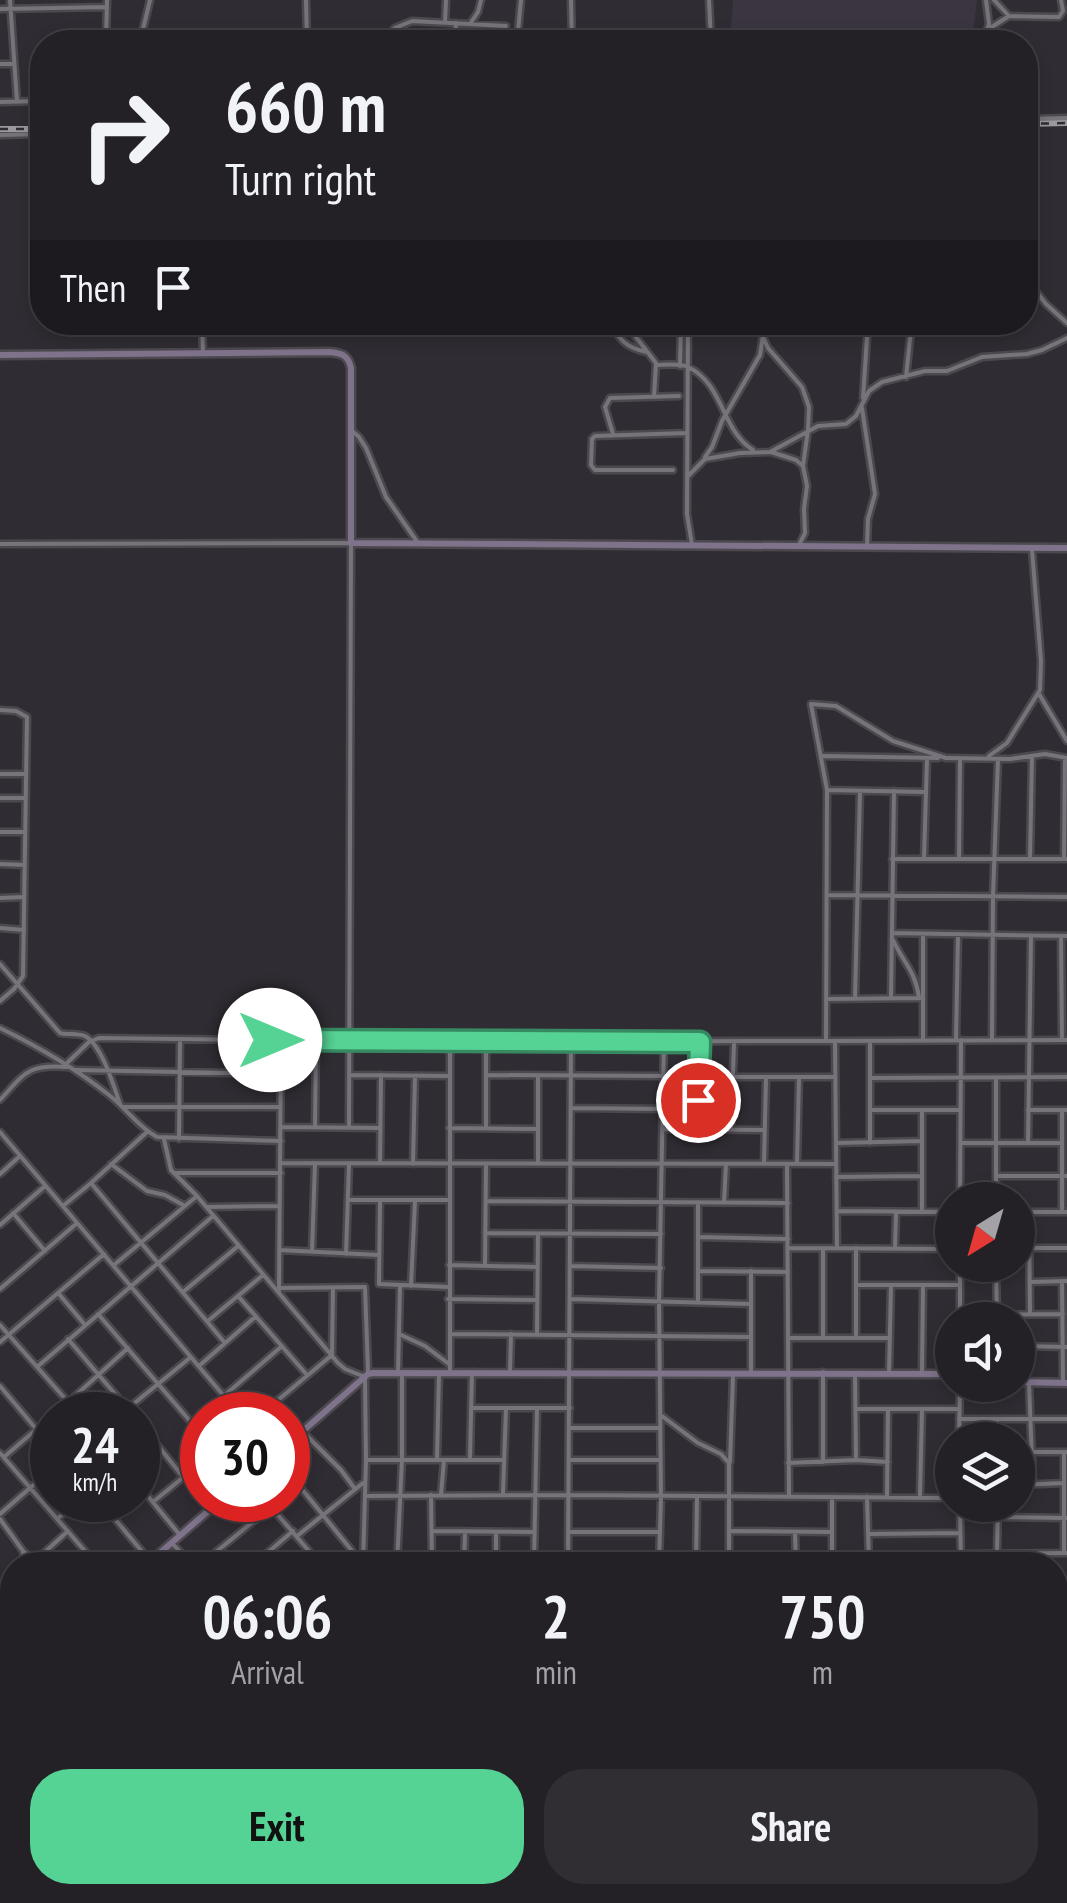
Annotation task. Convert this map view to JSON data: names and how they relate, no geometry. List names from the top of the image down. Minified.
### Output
{"north":"bottom left","page":{"turn":["660 m","Turn right"],"then":"Then","speed":"24 km/h","limit":"30","eta":["06:06","Arrival","2","min","750","m"],"buttons":["Exit","Share"]}}
